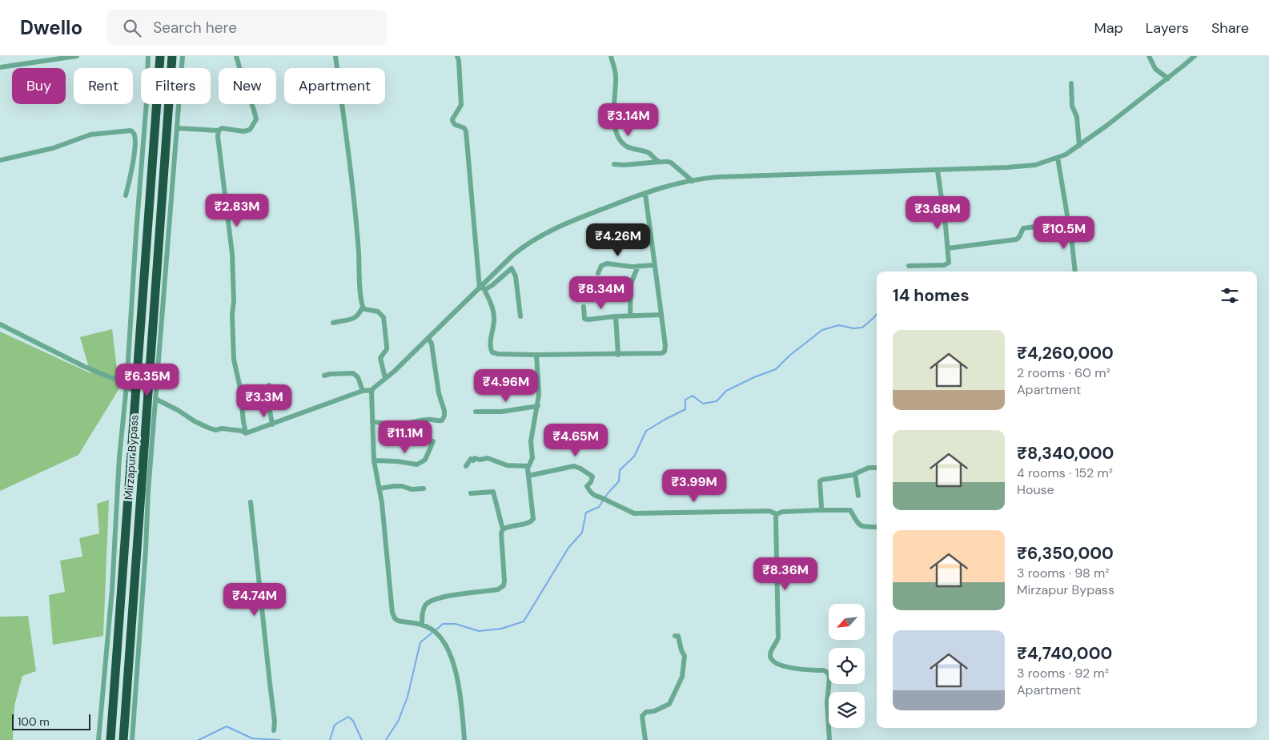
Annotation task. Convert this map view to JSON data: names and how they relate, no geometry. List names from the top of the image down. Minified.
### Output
{"streets":{"highway":["Mirzapur Bypass"]},"scale_bar":"100 m","north":"bottom left","page":{"header":"Dwello","search":"Search here","nav":["Map","Layers","Share"],"chip":["Buy","Rent","Filters","New","Apartment"],"price":["₹3.14M","₹2.83M","₹3.68M","₹10.5M","₹4.26M","₹8.34M","₹6.35M","₹4.96M","₹3.3M","₹11.1M","₹4.65M","₹3.99M","₹8.36M","₹4.74M"],"heading":"14 homes","list":[{"name":"₹4,260,000","note":"2 rooms · 60 m² · Apartment"},{"name":"₹8,340,000","note":"4 rooms · 152 m² · House"},{"name":"₹6,350,000","note":"3 rooms · 98 m² · Mirzapur Bypass"},{"name":"₹4,740,000","note":"3 rooms · 92 m² · Apartment"}],"scale":"100 m"}}
